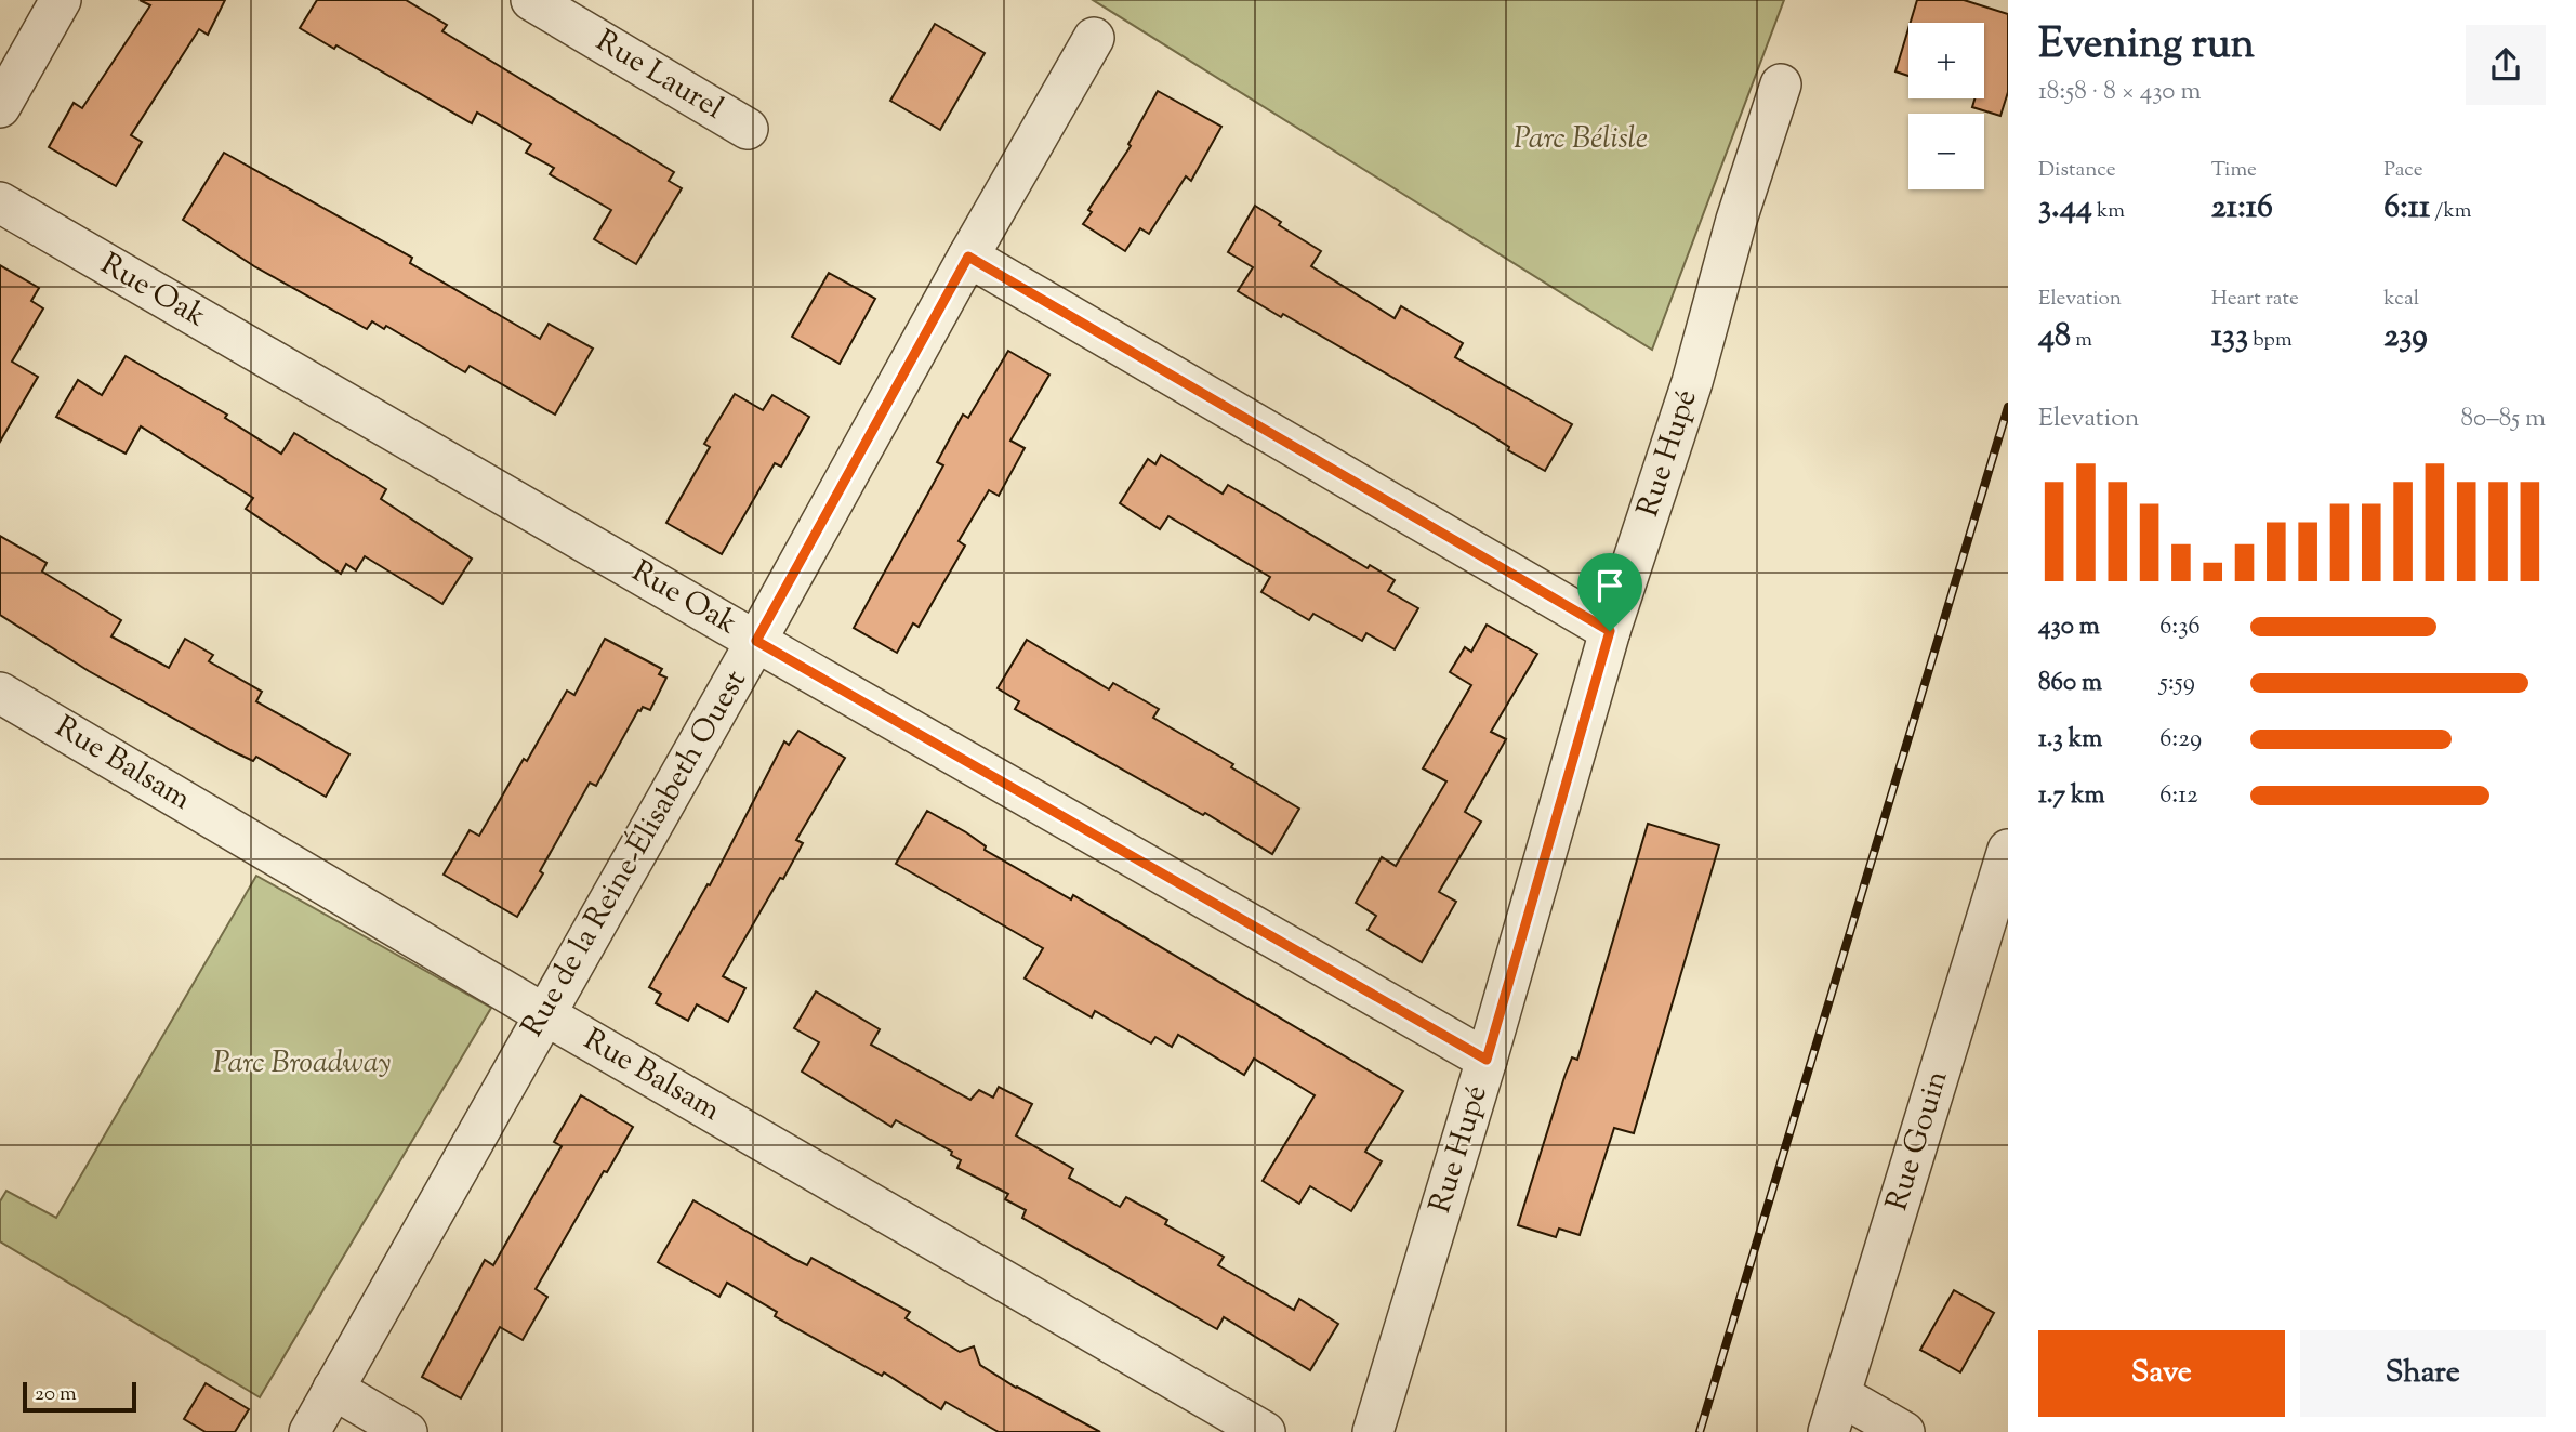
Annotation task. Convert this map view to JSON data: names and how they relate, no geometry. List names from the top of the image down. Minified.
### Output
{"streets":{"street":["Rue Laurel","Rue Oak","Rue Hupé","Rue Balsam","Rue de la Reine-Élisabeth Ouest","Rue Gouin"]},"crossings":[["Rue Oak","Rue Hupé"],["Rue Oak","Rue de la Reine-Élisabeth Ouest"],["Rue Balsam","Rue de la Reine-Élisabeth Ouest"]],"parks":["Parc Bélisle","Parc Broadway"],"scale_bar":"20 m","page":{"heading":["Evening run","18:58 · 8 × 430 m"],"map_buttons":["+","−"],"stats":[["Distance","3.44 km"],["Time","21:16"],["Pace","6:11 /km"],["Elevation","48 m"],["Heart rate","133 bpm"],["kcal","239"]],"chart":["Elevation","80–85 m"],"list":[{"name":"430 m","note":"6:36"},{"name":"860 m","note":"5:59"},{"name":"1.3 km","note":"6:29"},{"name":"1.7 km","note":"6:12"}],"buttons":["Save","Share"],"scale":"20 m"}}
